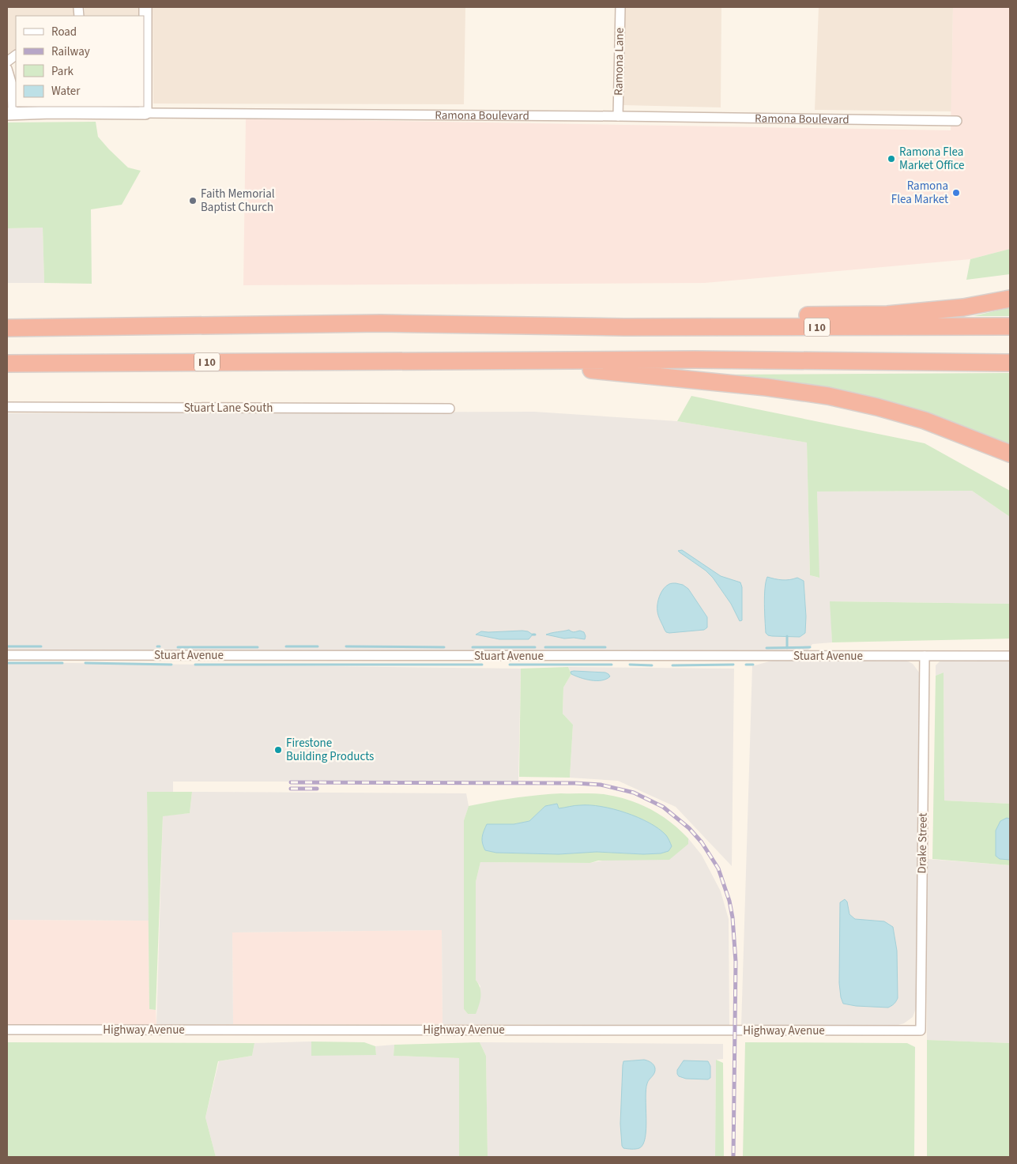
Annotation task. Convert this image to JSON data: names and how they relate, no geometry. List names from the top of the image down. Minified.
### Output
{"streets":{"highway":["I 10"],"street":["Ramona Lane","Ramona Boulevard","Stuart Lane South","Stuart Avenue","Drake Street","Highway Avenue"]},"crossings":[["Ramona Lane","Ramona Boulevard"],["Stuart Avenue","Drake Street"],["Drake Street","Highway Avenue"]],"places":["Ramona Flea Market Office","Ramona Flea Market","Faith Memorial Baptist Church","Firestone Building Products"],"legend":["Road","Railway","Park","Water"]}
